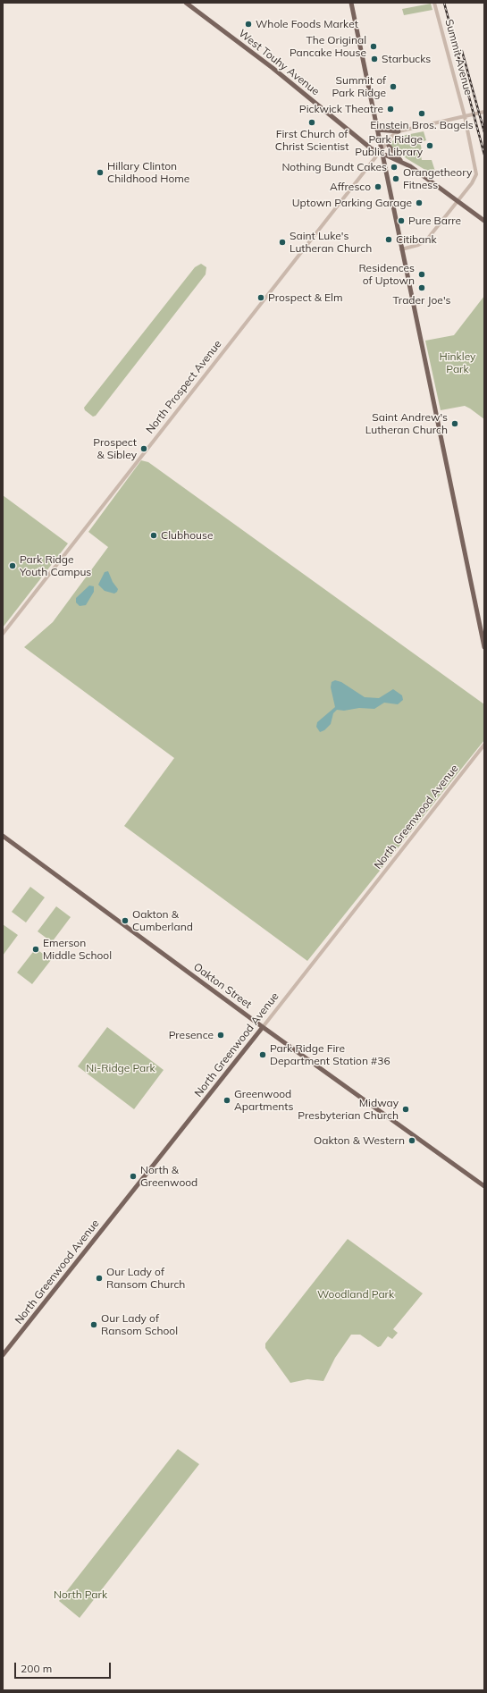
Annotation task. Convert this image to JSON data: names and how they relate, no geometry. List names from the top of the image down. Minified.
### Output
{"streets":{"main road":["West Touhy Avenue","North Greenwood Avenue","Oakton Street"],"street":["Summit Avenue","North Prospect Avenue"]},"crossings":[["Summit Avenue","West Touhy Avenue"],["West Touhy Avenue","North Prospect Avenue"],["North Greenwood Avenue","Oakton Street"]],"parks":["Hinkley Park","Ni-Ridge Park","Woodland Park","North Park"],"places":["Whole Foods Market","The Original Pancake House","Starbucks","Summit of Park Ridge","Pickwick Theatre","Einstein Bros. Bagels","First Church of Christ Scientist","Park Ridge Public Library","Nothing Bundt Cakes","Hillary Clinton Childhood Home","Orangetheory Fitness","Affresco","Uptown Parking Garage","Pure Barre","Citibank","Saint Luke's Lutheran Church","Residences of Uptown","Trader Joe's","Prospect & Elm","Saint Andrew's Lutheran Church","Prospect & Sibley","Clubhouse","Park Ridge Youth Campus","Oakton & Cumberland","Emerson Middle School","Presence","Park Ridge Fire Department Station #36","Greenwood Apartments","Midway Presbyterian Church","Oakton & Western","North & Greenwood","Our Lady of Ransom Church","Our Lady of Ransom School"],"scale_bar":"200 m"}
